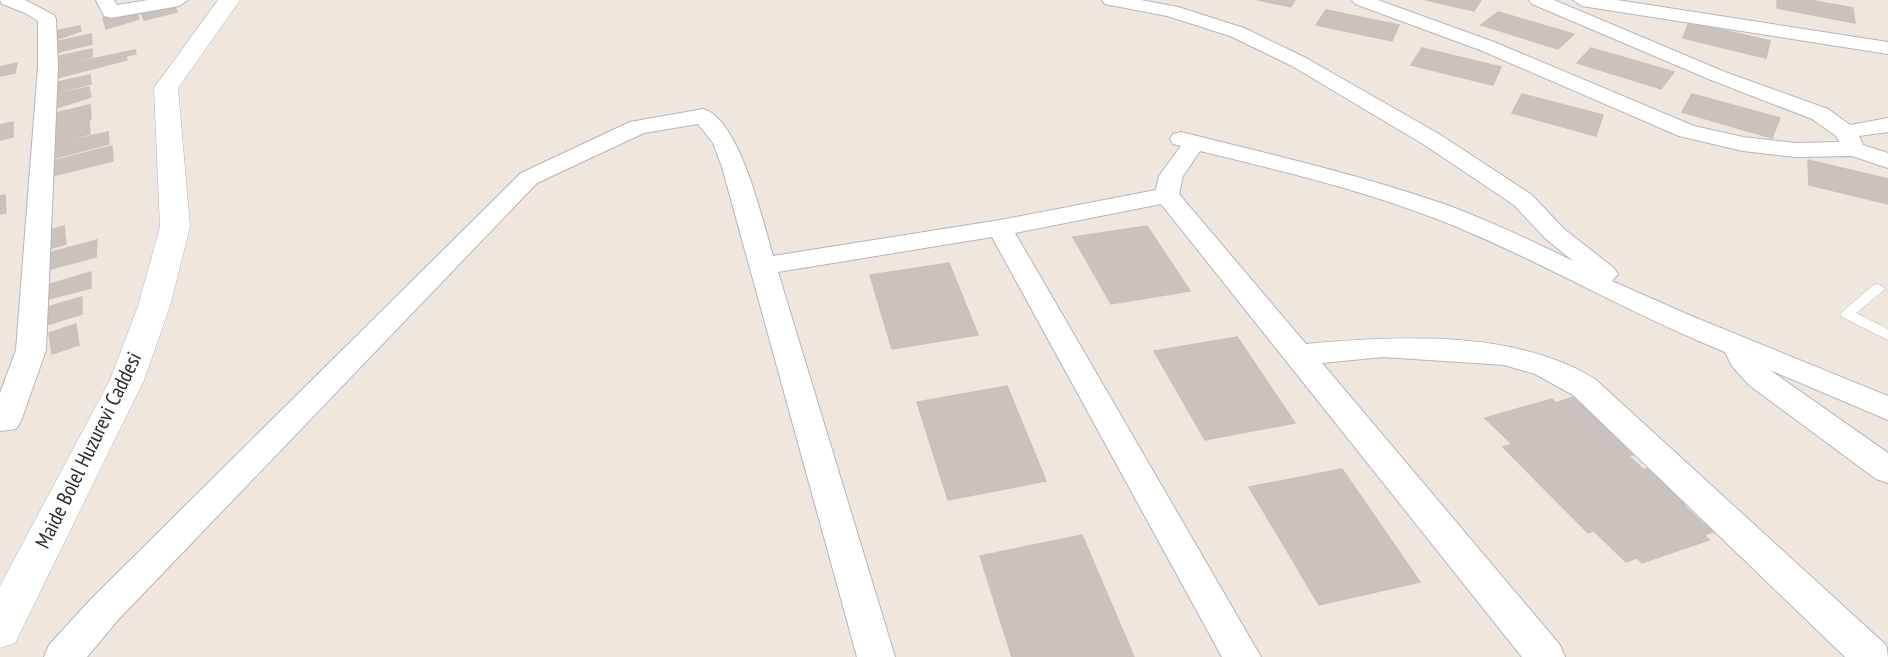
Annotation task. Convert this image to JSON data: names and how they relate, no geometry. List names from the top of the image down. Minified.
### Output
{"streets":{"main road":["Maide Bolel Huzurevi Caddesi"]}}
